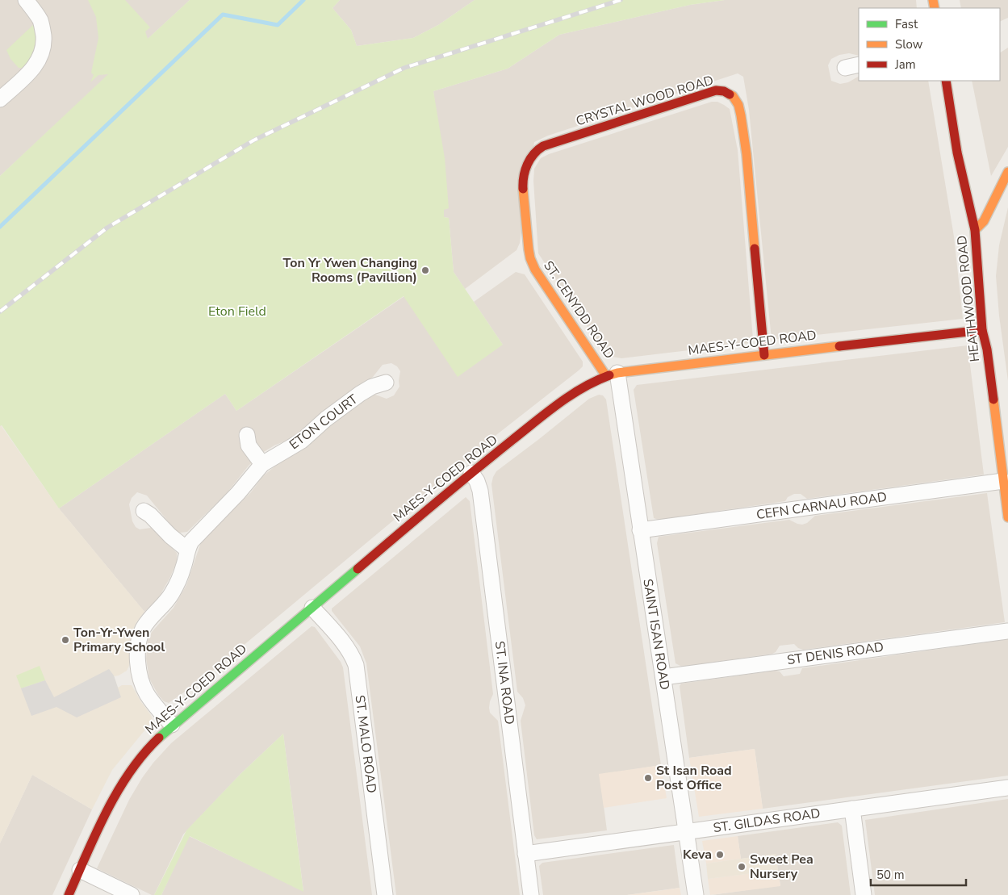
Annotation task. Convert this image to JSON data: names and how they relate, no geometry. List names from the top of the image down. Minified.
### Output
{"streets":{"street":["CRYSTAL WOOD ROAD","HEATHWOOD ROAD","ST. CENYDD ROAD","MAES-Y-COED ROAD","ETON COURT","CEFN CARNAU ROAD","SAINT ISAN ROAD","ST DENIS ROAD","ST. INA ROAD","ST. MALO ROAD","ST. GILDAS ROAD"]},"crossings":[["CRYSTAL WOOD ROAD","ST. CENYDD ROAD"],["CRYSTAL WOOD ROAD","MAES-Y-COED ROAD"],["HEATHWOOD ROAD","MAES-Y-COED ROAD"],["HEATHWOOD ROAD","CEFN CARNAU ROAD"],["ST. CENYDD ROAD","MAES-Y-COED ROAD"],["ST. CENYDD ROAD","SAINT ISAN ROAD"],["MAES-Y-COED ROAD","ETON COURT"],["MAES-Y-COED ROAD","SAINT ISAN ROAD"],["MAES-Y-COED ROAD","ST. INA ROAD"],["MAES-Y-COED ROAD","ST. MALO ROAD"],["CEFN CARNAU ROAD","SAINT ISAN ROAD"],["SAINT ISAN ROAD","ST DENIS ROAD"],["SAINT ISAN ROAD","ST. GILDAS ROAD"],["ST. INA ROAD","ST. GILDAS ROAD"]],"parks":["Eton Field"],"places":["Ton Yr Ywen Changing Rooms (Pavillion)","Ton-Yr-Ywen Primary School","St Isan Road Post Office","Keva","Sweet Pea Nursery"],"legend":["Fast","Slow","Jam"],"scale_bar":"50 m"}
